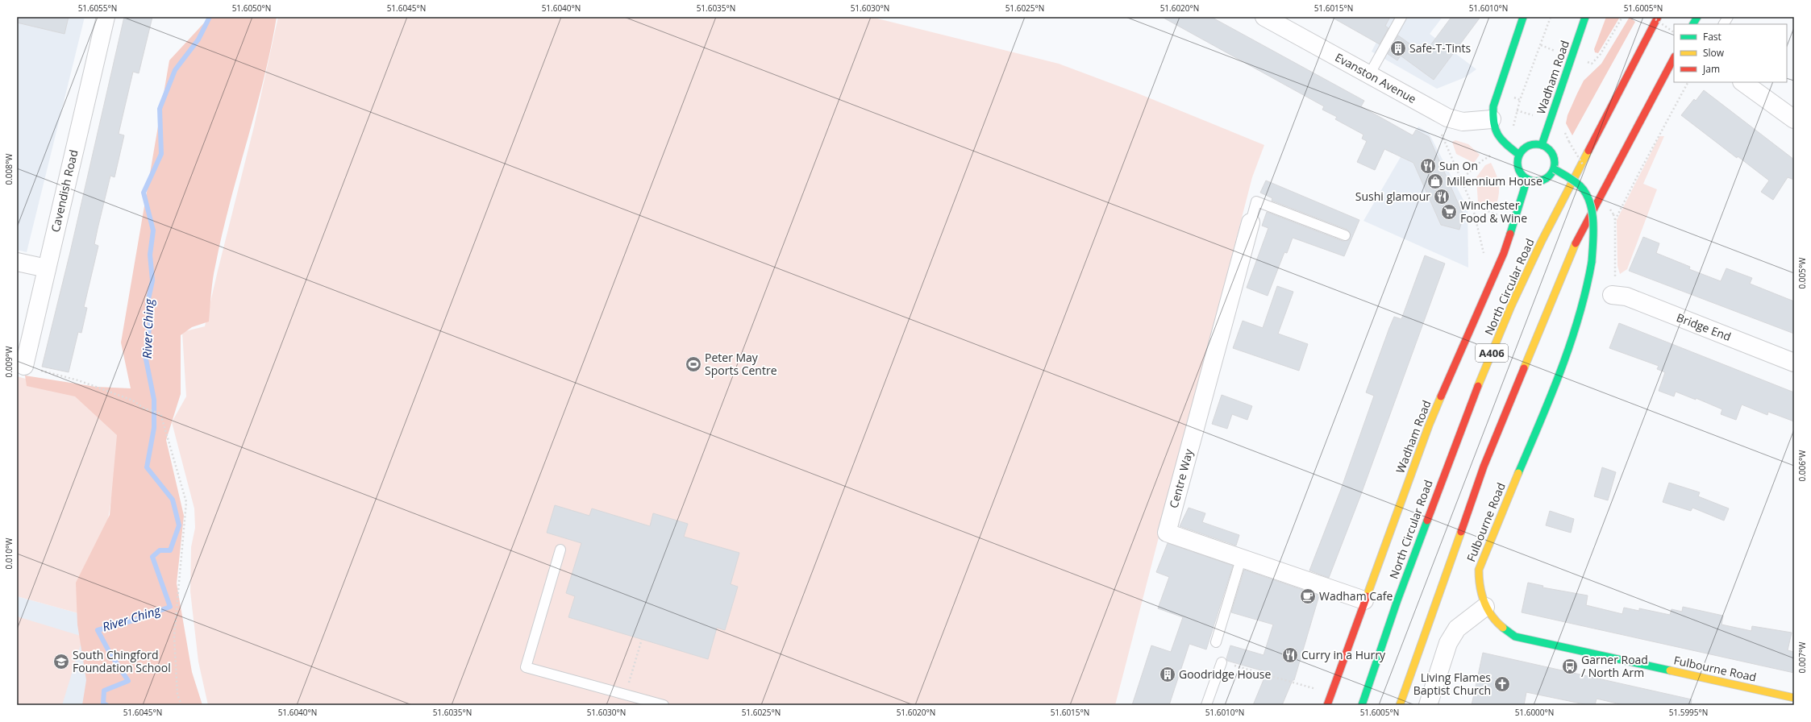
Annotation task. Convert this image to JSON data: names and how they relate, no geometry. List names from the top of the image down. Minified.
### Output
{"streets":{"main road":["Wadham Road","North Circular Road","A406","Fulbourne Road"],"street":["Evanston Avenue","Cavendish Road","Bridge End","Centre Way"]},"crossings":[["Wadham Road","Centre Way"],["Wadham Road","Fulbourne Road"]],"water":["River Ching"],"places":{"building":["Safe-T-Tints","Goodridge House"],"restaurant":["Sun On","Sushi glamour","Curry in a Hurry"],"shop":["Millennium House"],"supermarket":["Winchester Food & Wine"],"sports":["Peter May Sports Centre"],"cafe":["Wadham Cafe"],"school or university":["South Chingford Foundation School"],"bus stop":["Garner Road / North Arm"],"church":["Living Flames Baptist Church"]},"legend":["Fast","Slow","Jam"],"coordinates":["51.6055°N","51.6050°N","51.6045°N","51.6040°N","51.6035°N","51.6030°N","51.6025°N","51.6020°N","51.6015°N","51.6010°N","51.6005°N","0.008°W","0.005°W","0.009°W","0.006°W","0.010°W","0.007°W","51.6000°N","51.5995°N"]}
